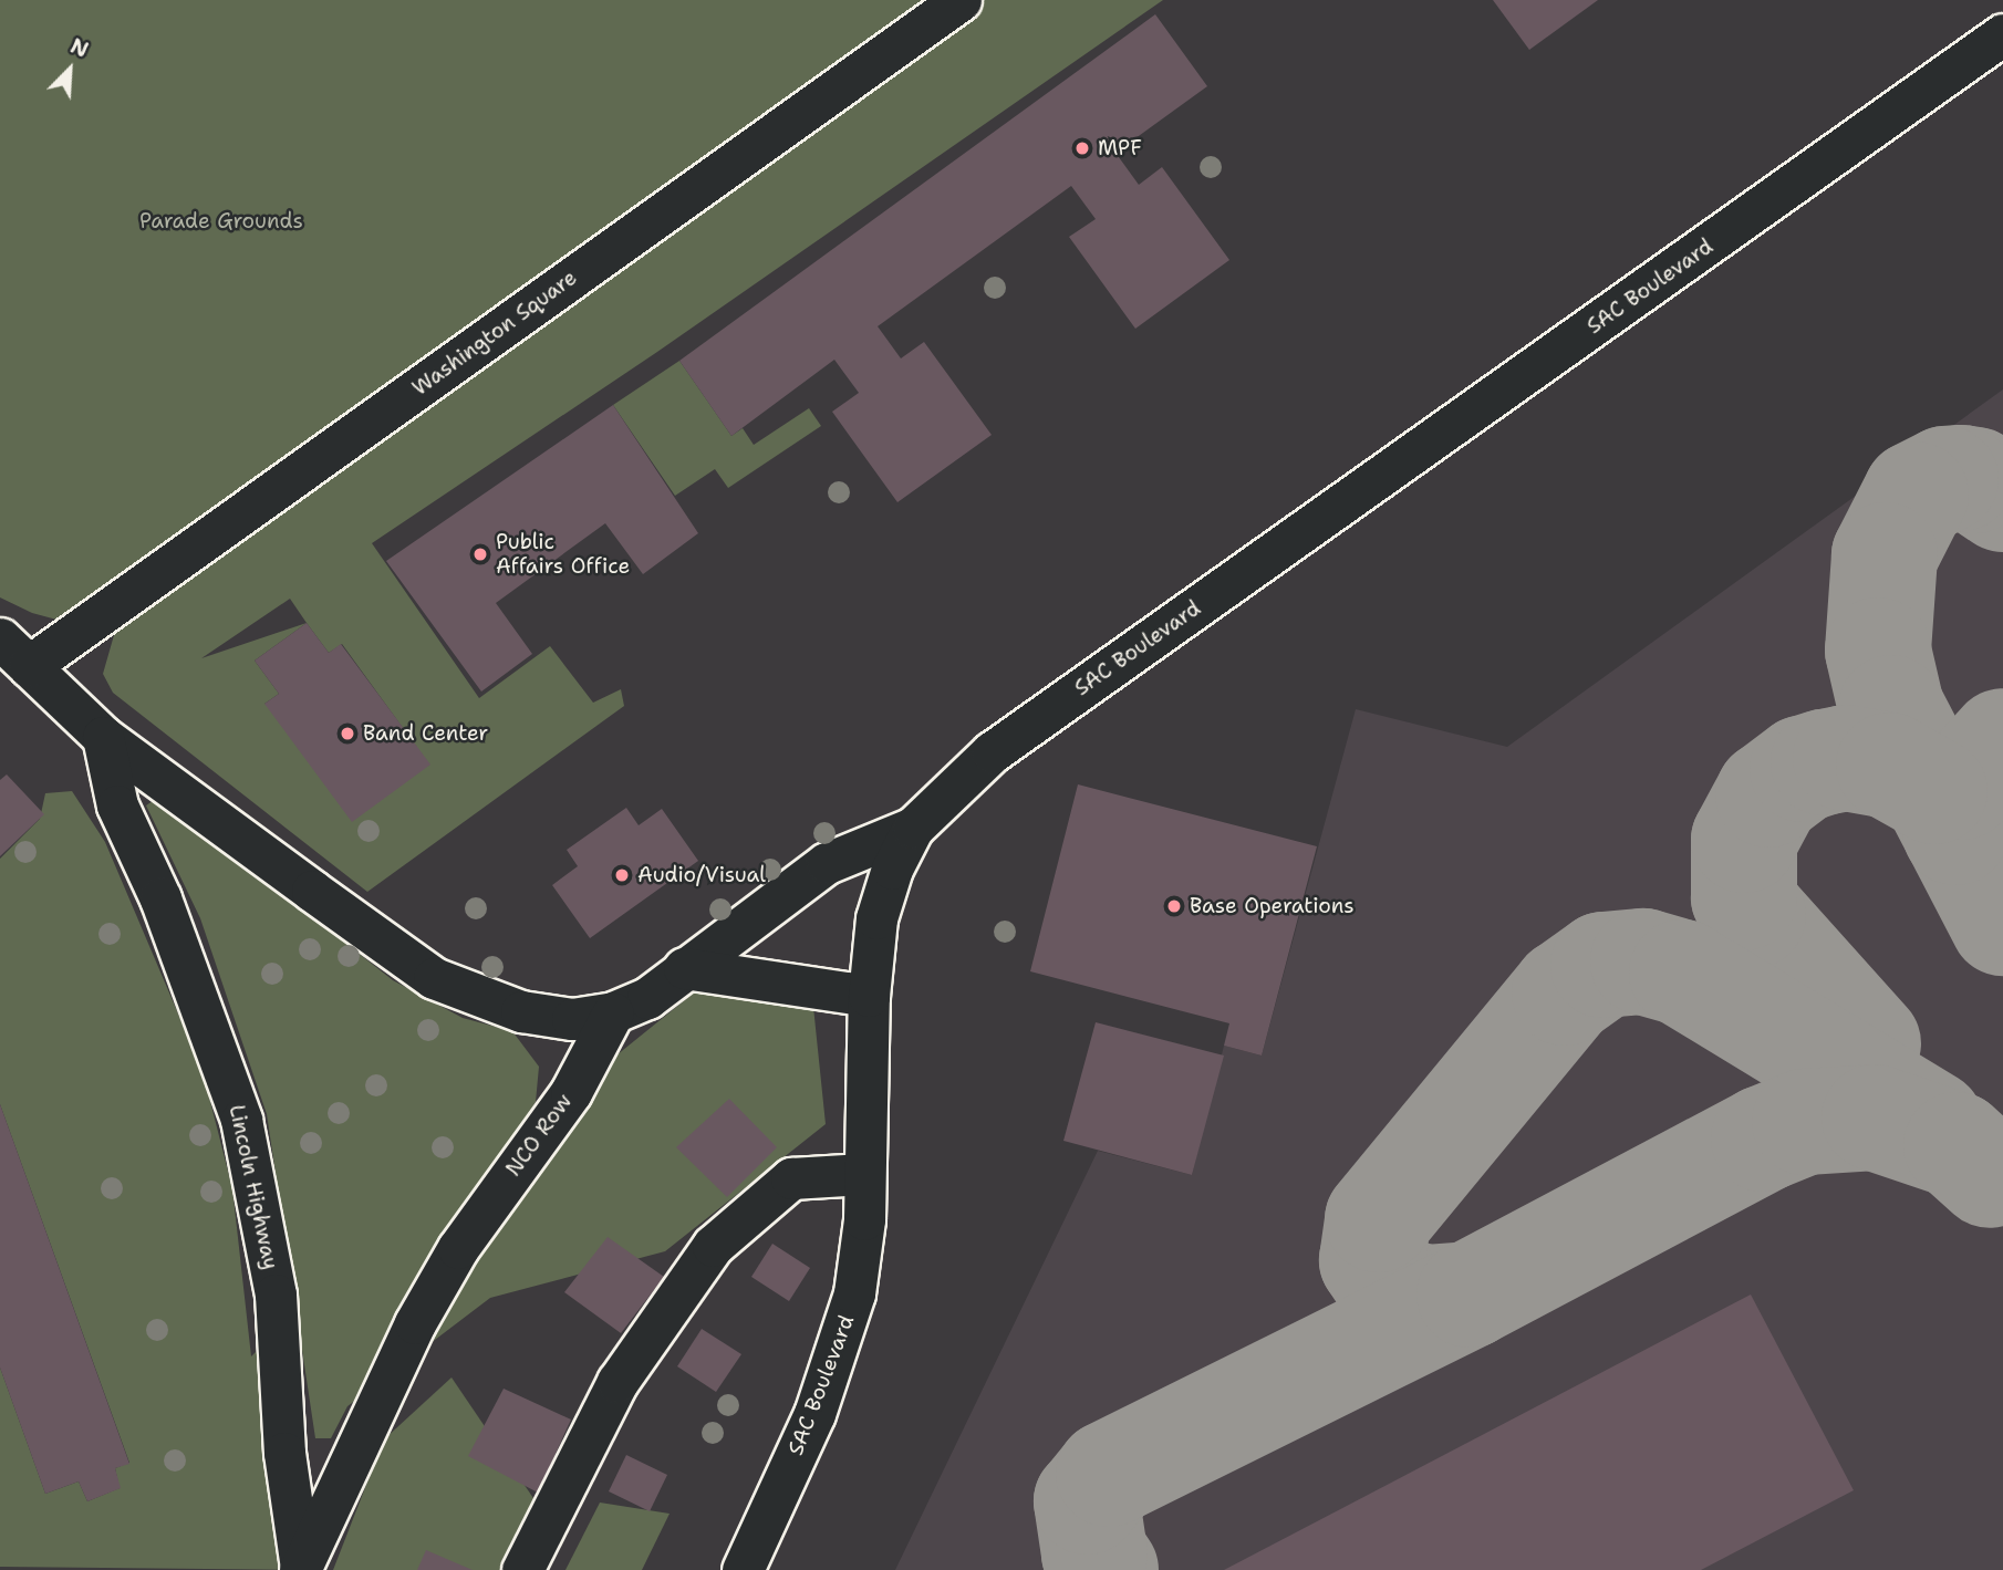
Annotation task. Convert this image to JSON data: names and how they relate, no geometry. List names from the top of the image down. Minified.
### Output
{"streets":{"street":["SAC Boulevard","Washington Square","NCO Row","Lincoln Highway"]},"crossings":[["NCO Row","Lincoln Highway"]],"parks":["Parade Grounds"],"places":["MPF","Public Affairs Office","Band Center","Audio/Visual","Base Operations"],"north":"top right"}
